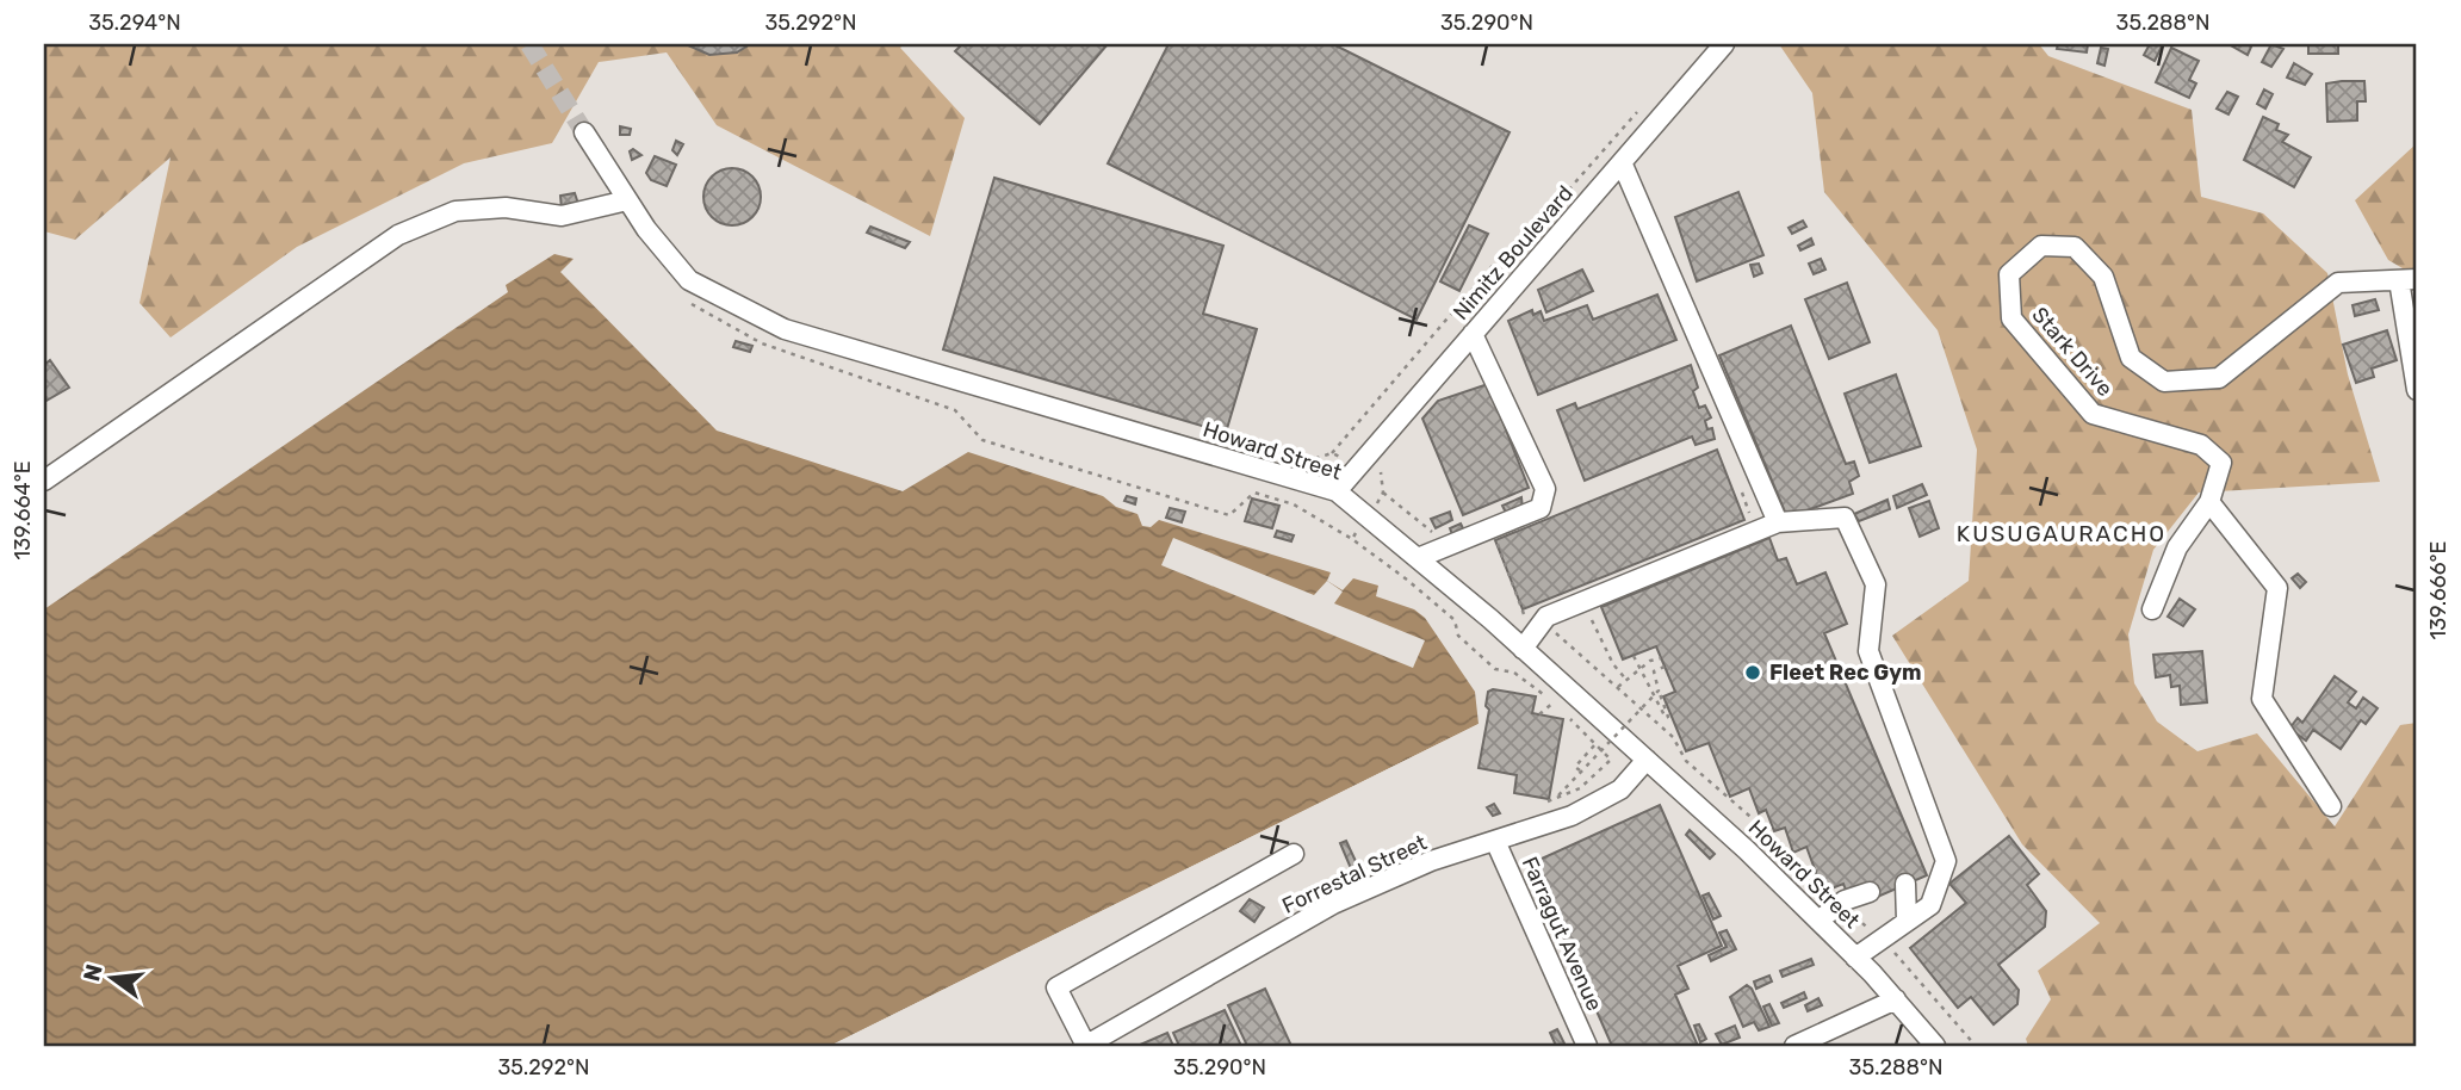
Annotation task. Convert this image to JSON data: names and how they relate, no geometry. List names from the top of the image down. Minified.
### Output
{"streets":{"street":["Nimitz Boulevard","Stark Drive","Howard Street","Forrestal Street","Farragut Avenue"]},"crossings":[["Nimitz Boulevard","Howard Street"],["Howard Street","Forrestal Street"],["Forrestal Street","Farragut Avenue"]],"districts":["KUSUGAURACHO"],"places":["Fleet Rec Gym"],"north":"left","coordinates":["35.294°N","35.292°N","35.290°N","35.288°N","139.664°E","139.666°E"]}
